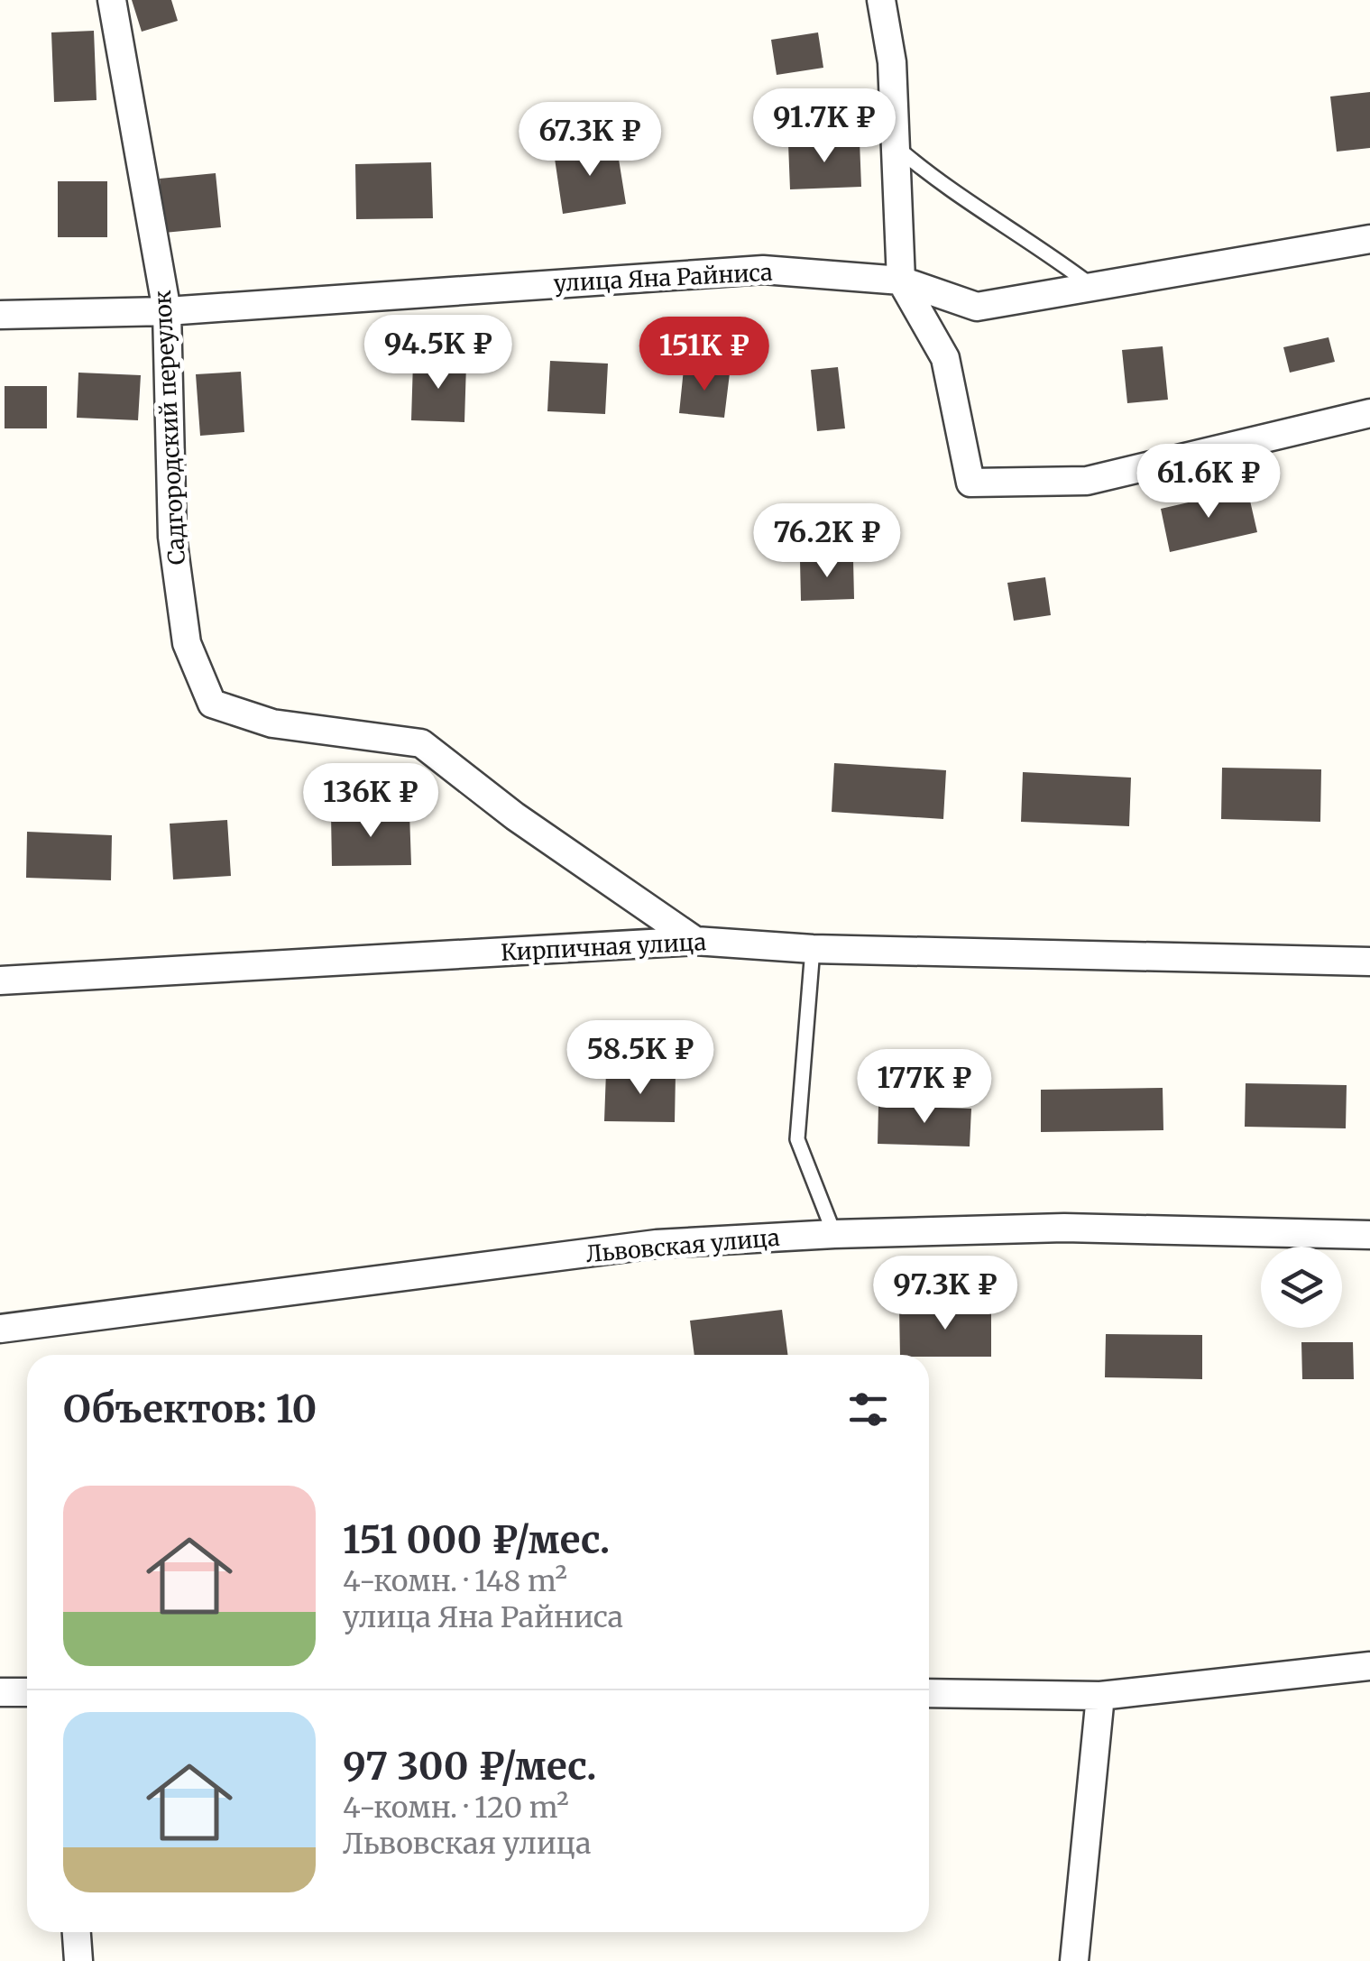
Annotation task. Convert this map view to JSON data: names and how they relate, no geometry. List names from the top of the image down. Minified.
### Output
{"streets":{"street":["улица Яна Райниса","Садгородский переулок","Кирпичная улица","Львовская улица"]},"crossings":[["улица Яна Райниса","Садгородский переулок"],["Садгородский переулок","Кирпичная улица"]],"page":{"price":["91.7K ₽","67.3K ₽","94.5K ₽","151K ₽","61.6K ₽","76.2K ₽","136K ₽","58.5K ₽","177K ₽","97.3K ₽"],"heading":"Объектов: 10","list":[{"name":"151 000 ₽/мес.","note":"4-комн. · 148 m² · улица Яна Райниса"},{"name":"97 300 ₽/мес.","note":"4-комн. · 120 m² · Львовская улица"}]}}
